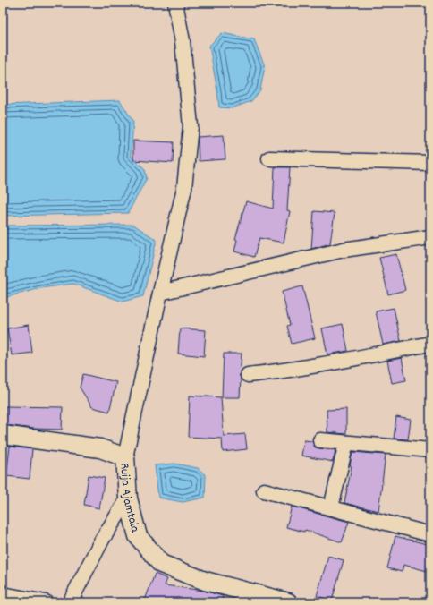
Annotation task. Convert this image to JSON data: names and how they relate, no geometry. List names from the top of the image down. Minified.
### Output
{"streets":{"street":["Ruija Ajamtala"]}}
